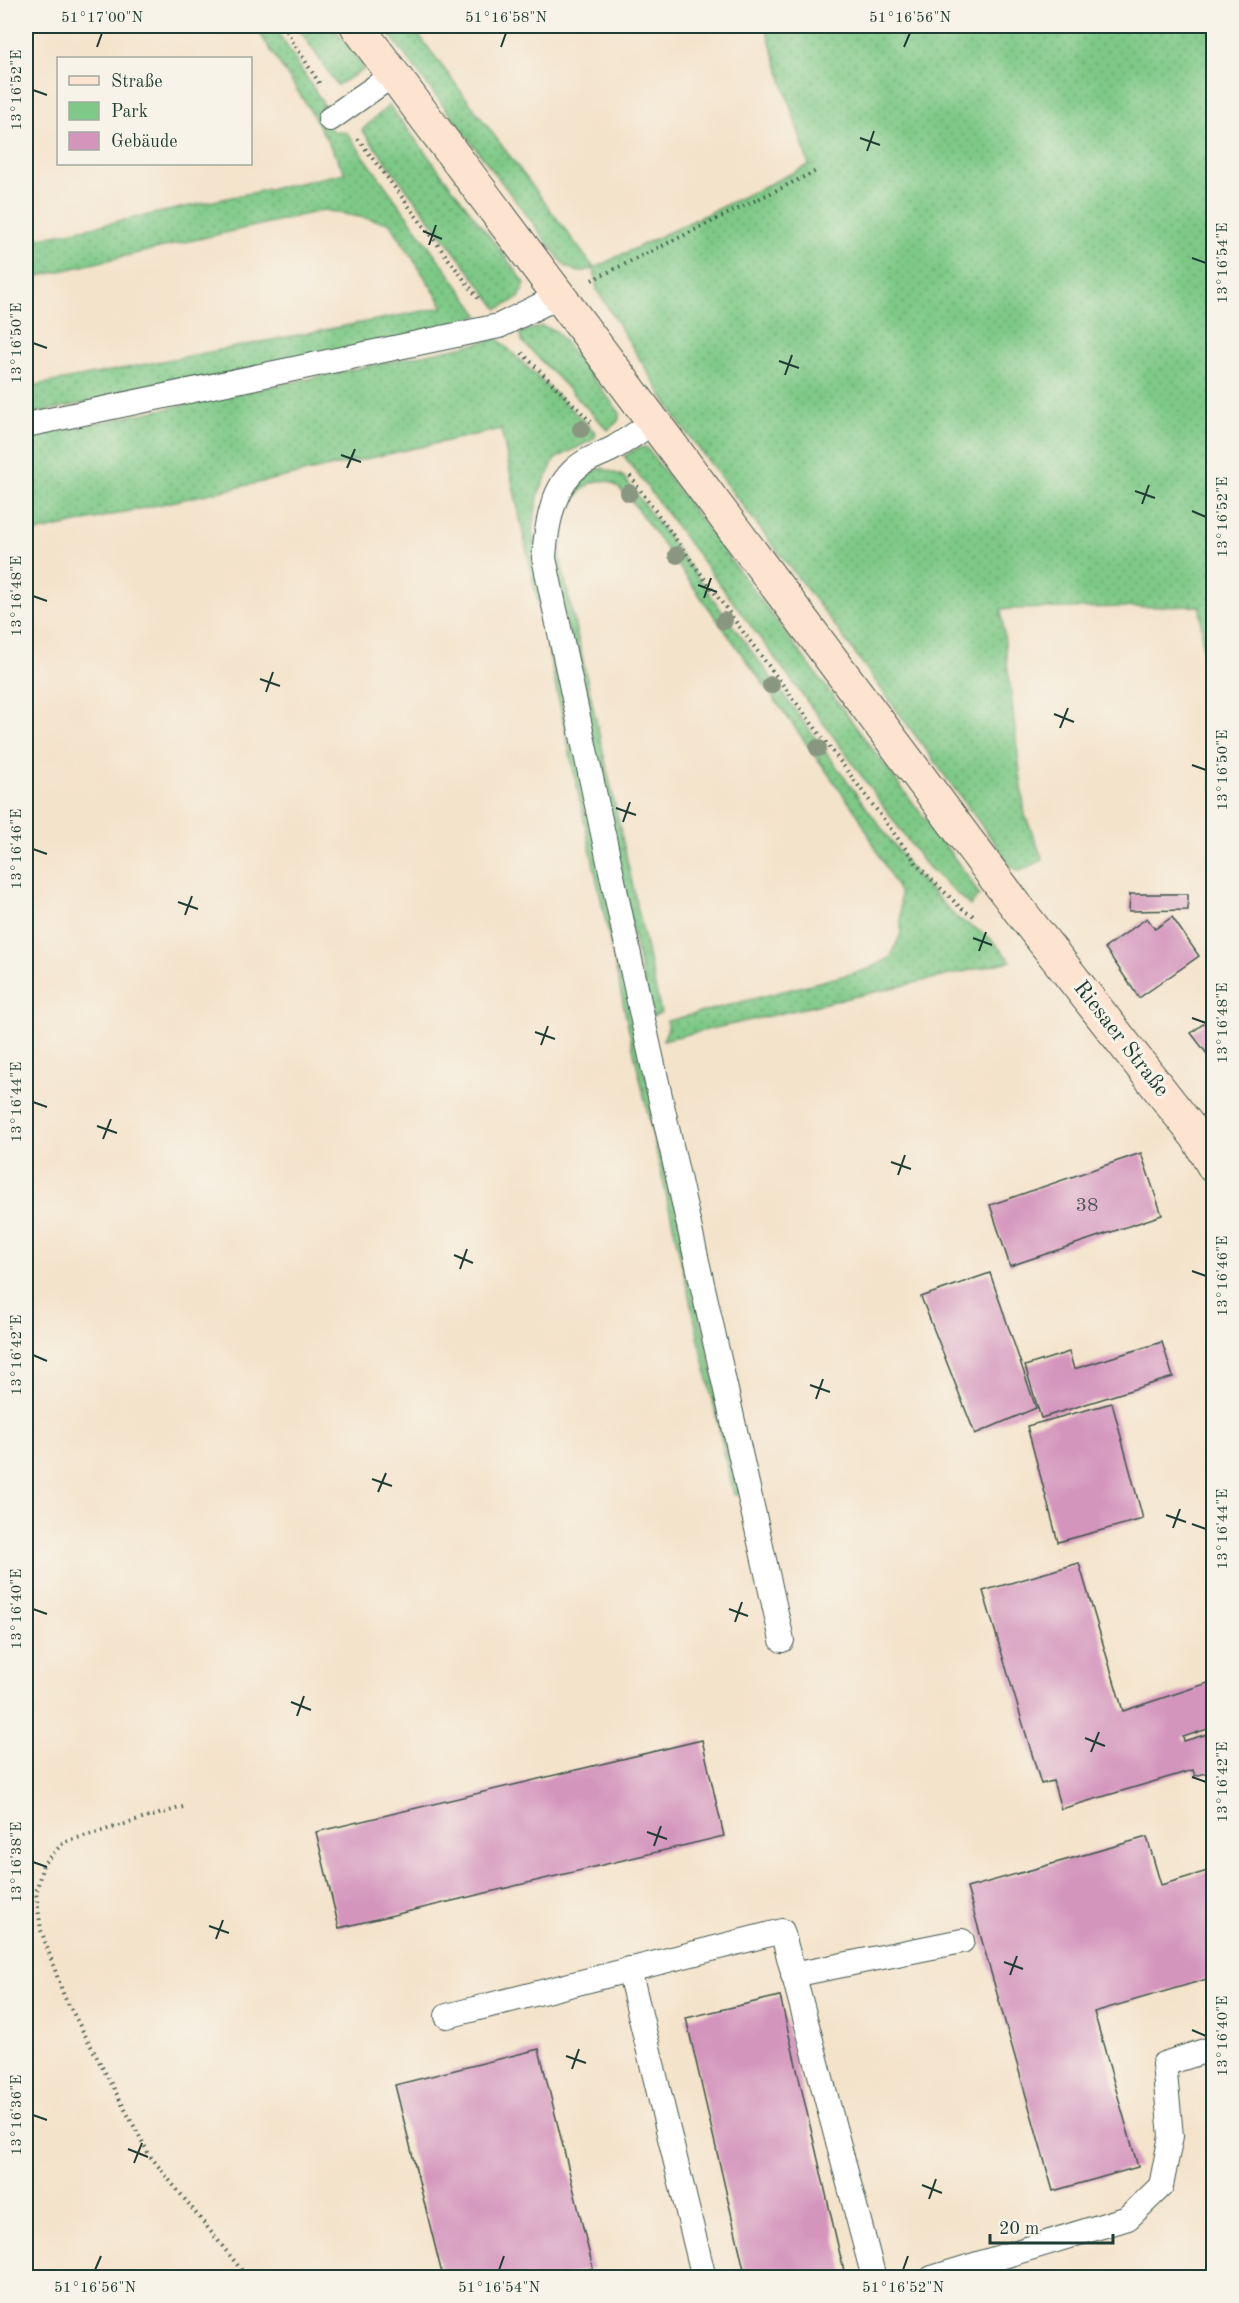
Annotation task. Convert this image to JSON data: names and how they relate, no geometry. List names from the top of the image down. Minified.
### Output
{"streets":{"main road":["Riesaer Straße"]},"house_numbers":["38"],"legend":["Straße","Park","Gebäude"],"scale_bar":"20 m","coordinates":["51°17'00\"N","51°16'58\"N","51°16'56\"N","13°16'52\"E","13°16'54\"E","13°16'50\"E","13°16'48\"E","13°16'46\"E","13°16'44\"E","13°16'42\"E","13°16'40\"E","13°16'38\"E","13°16'36\"E","51°16'54\"N","51°16'52\"N"]}
